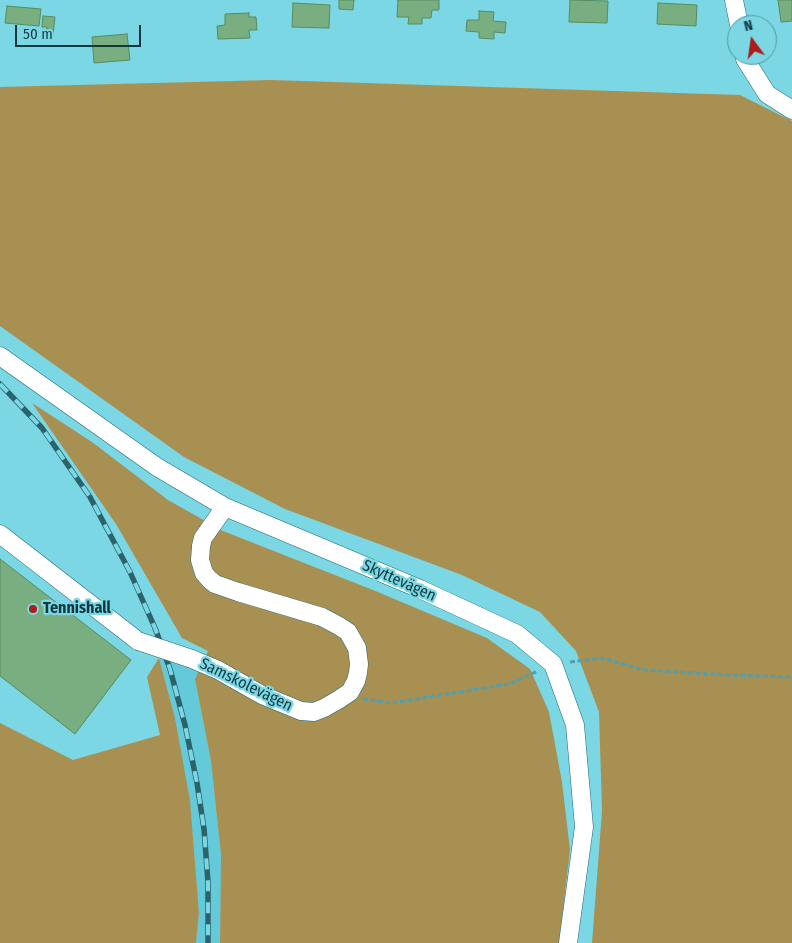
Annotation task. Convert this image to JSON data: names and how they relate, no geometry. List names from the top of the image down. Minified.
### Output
{"streets":{"street":["Skyttevägen","Samskolevägen"]},"crossings":[["Skyttevägen","Samskolevägen"]],"places":["Tennishall"],"scale_bar":"50 m","north":"top"}
